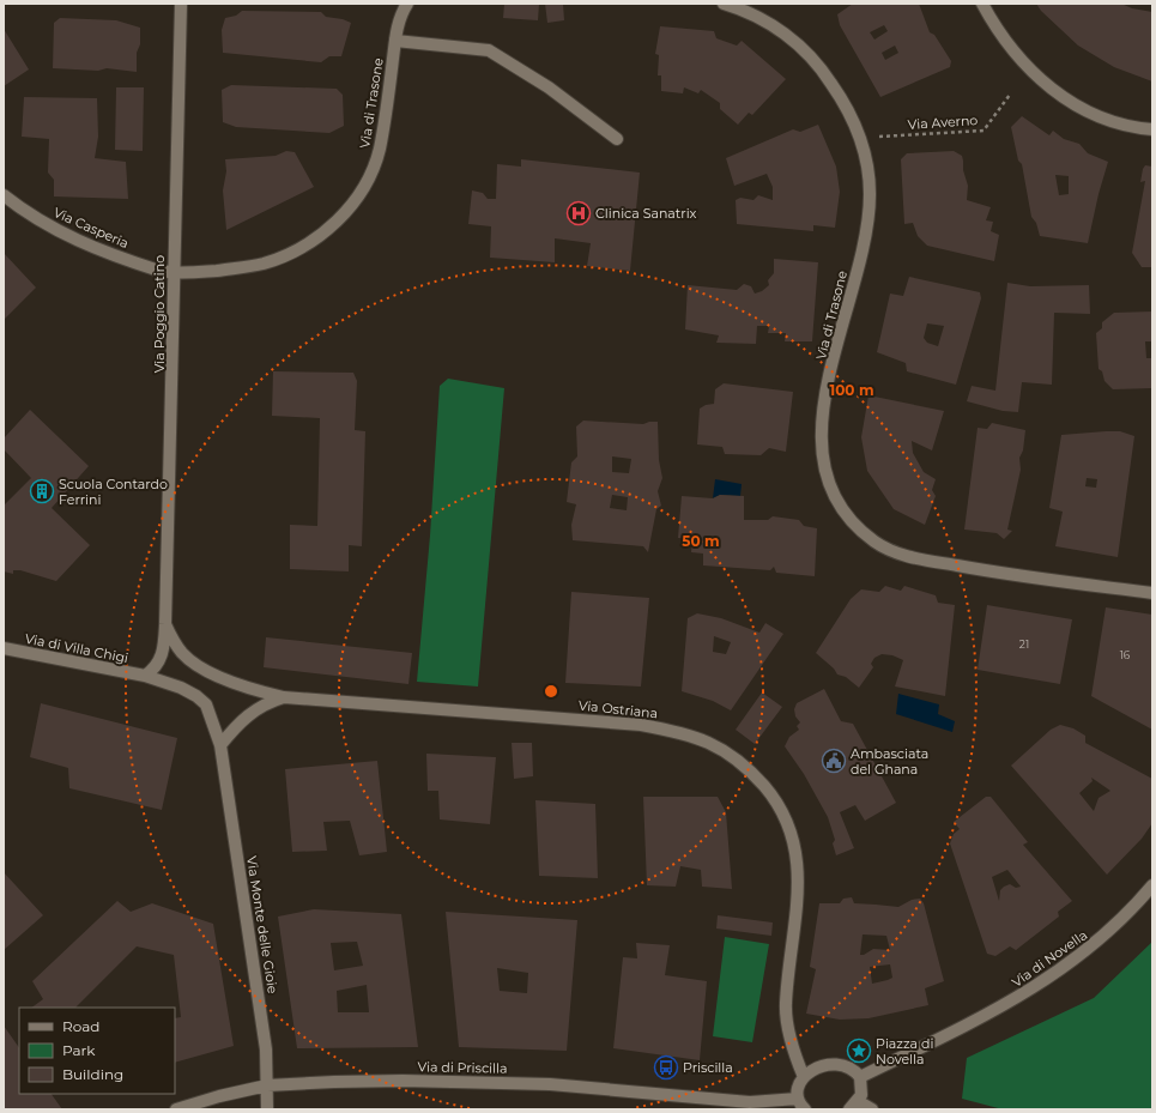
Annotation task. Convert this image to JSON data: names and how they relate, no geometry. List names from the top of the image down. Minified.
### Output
{"streets":{"street":["Via di Trasone","Via Casperia","Via Poggio Catino","Via di Villa Chigi","Via Ostriana","Via Monte delle Gioie","Via di Novella","Via di Priscilla"],"path":["Via Averno"]},"crossings":[["Via di Trasone","Via Averno"],["Via di Trasone","Via Casperia"],["Via di Trasone","Via Poggio Catino"],["Via Casperia","Via Poggio Catino"],["Via di Villa Chigi","Via Monte delle Gioie"],["Via Monte delle Gioie","Via di Priscilla"]],"places":{"hospital":["Clinica Sanatrix"],"building":["Scuola Contardo Ferrini"],"public building":["Ambasciata del Ghana"],"place":["Piazza di Novella"],"bus stop":["Priscilla"]},"house_numbers":["21","16"],"legend":["Road","Park","Building"],"rings":["100 m","50 m"]}
